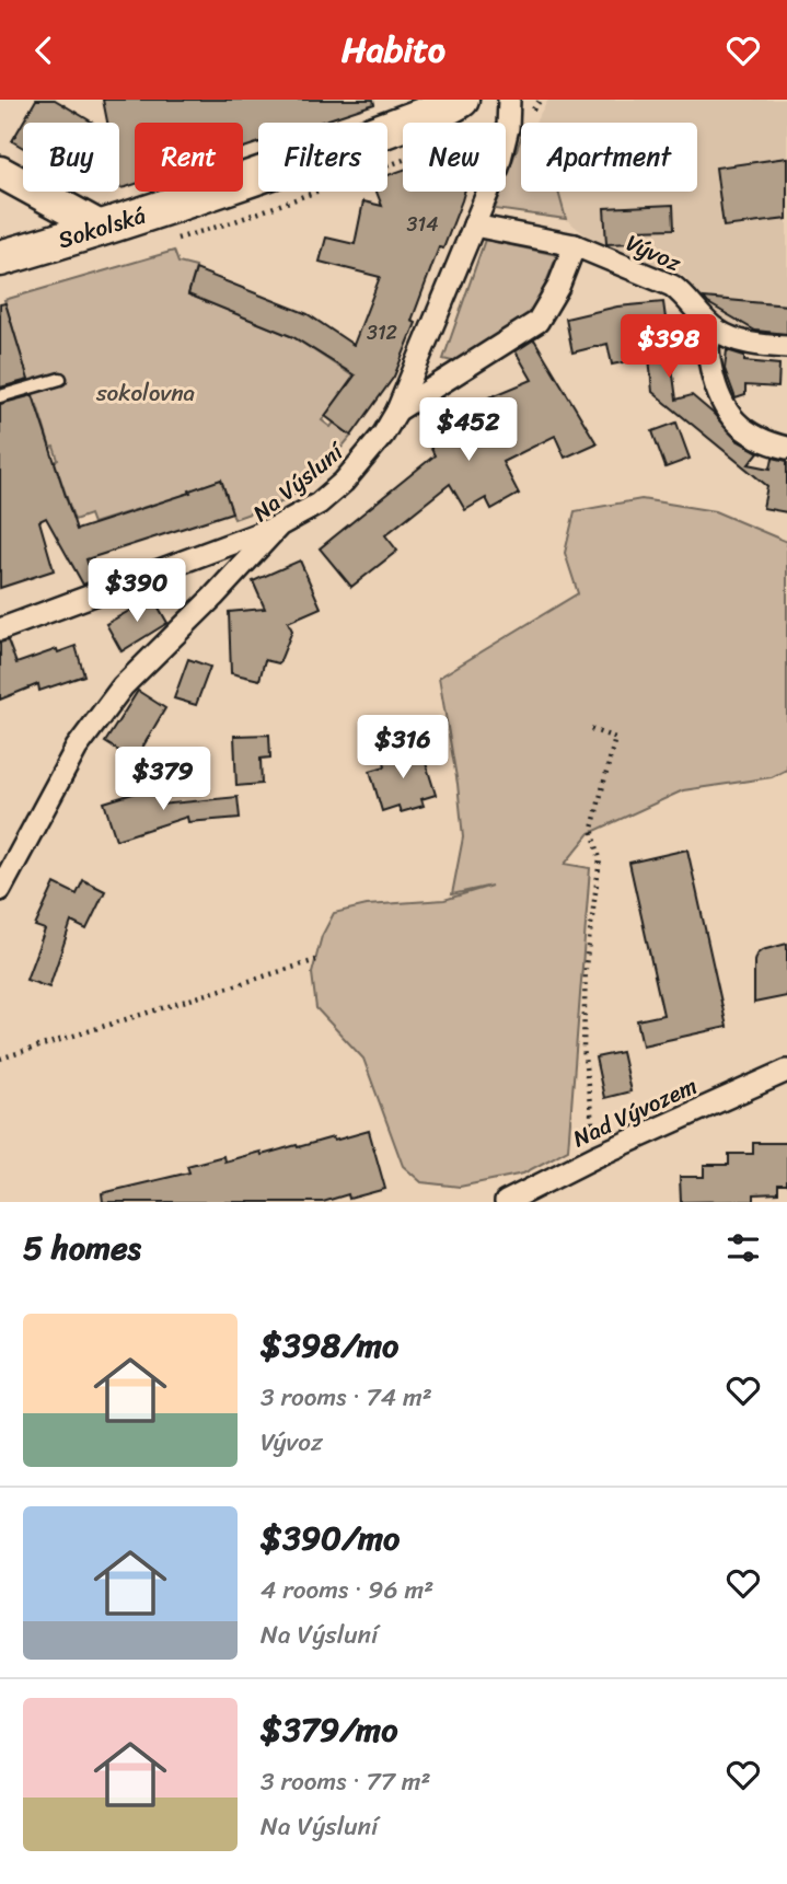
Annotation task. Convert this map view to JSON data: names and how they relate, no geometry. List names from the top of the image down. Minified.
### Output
{"streets":{"main road":["Sokolská"],"street":["Vývoz","Na Výsluní","Nad Vývozem"]},"crossings":[["Vývoz","Na Výsluní"]],"parks":["sokolovna"],"house_numbers":["314","312"],"page":{"header":"Habito","chip":["Buy","Rent","Filters","New","Apartment"],"price":["$398","$452","$390","$316","$379"],"heading":"5 homes","list":[{"name":"$398/mo","note":"3 rooms · 74 m² · Vývoz"},{"name":"$390/mo","note":"4 rooms · 96 m² · Na Výsluní"},{"name":"$379/mo","note":"3 rooms · 77 m² · Na Výsluní"}]}}
